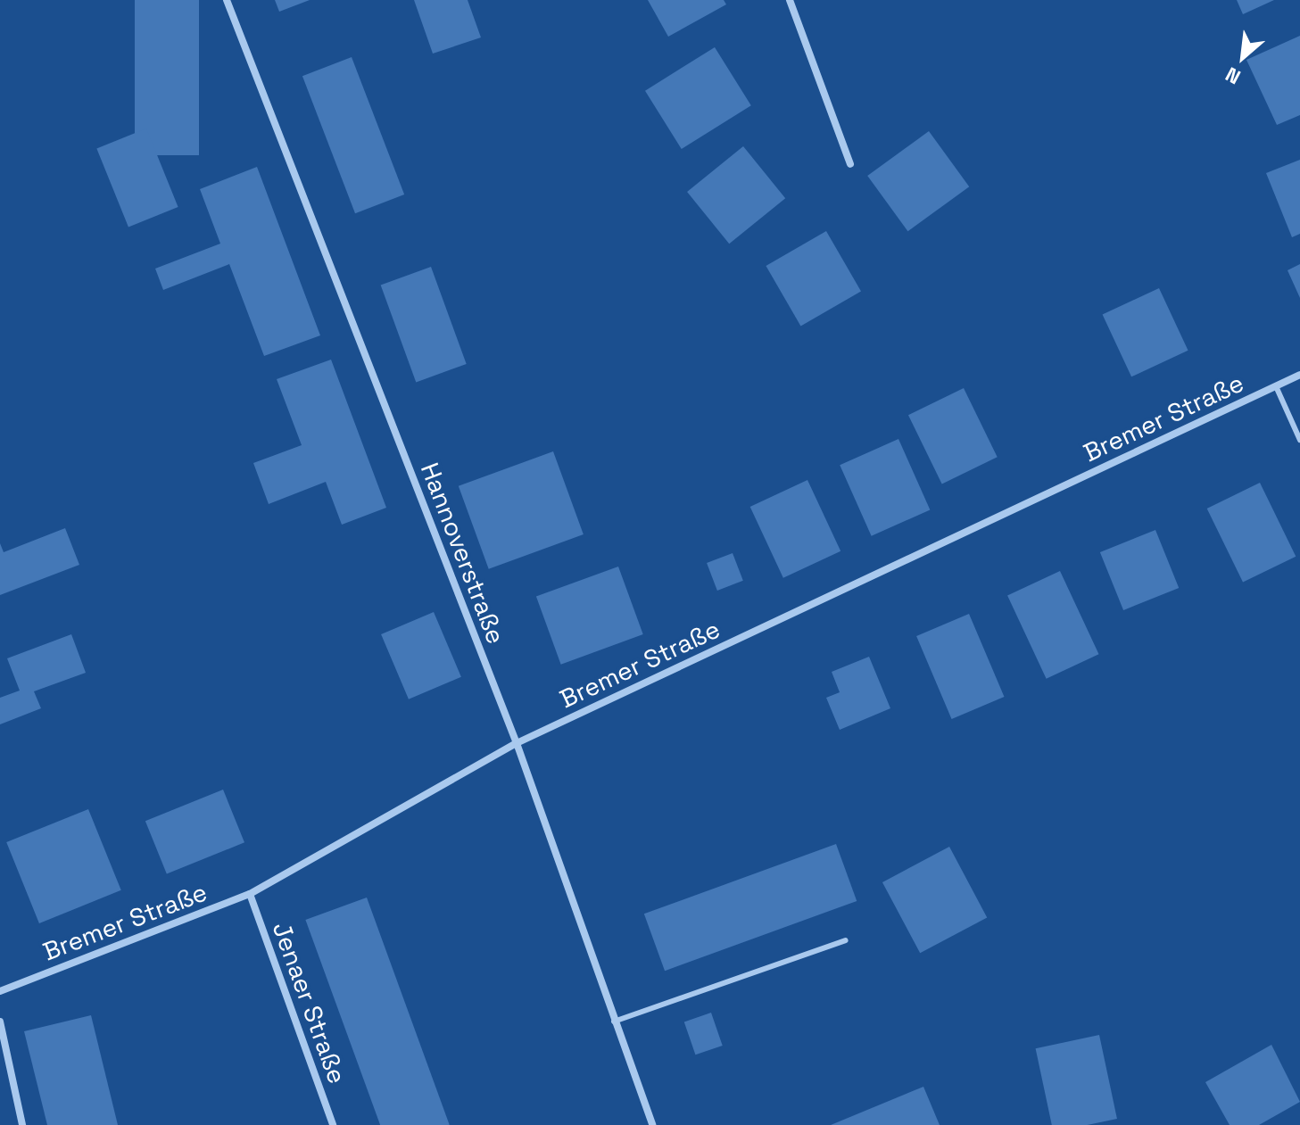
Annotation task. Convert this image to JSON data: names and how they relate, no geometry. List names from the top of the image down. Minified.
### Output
{"streets":{"street":["Bremer Straße","Hannoverstraße","Jenaer Straße"]},"crossings":[["Bremer Straße","Hannoverstraße"],["Bremer Straße","Jenaer Straße"]],"north":"bottom left"}
